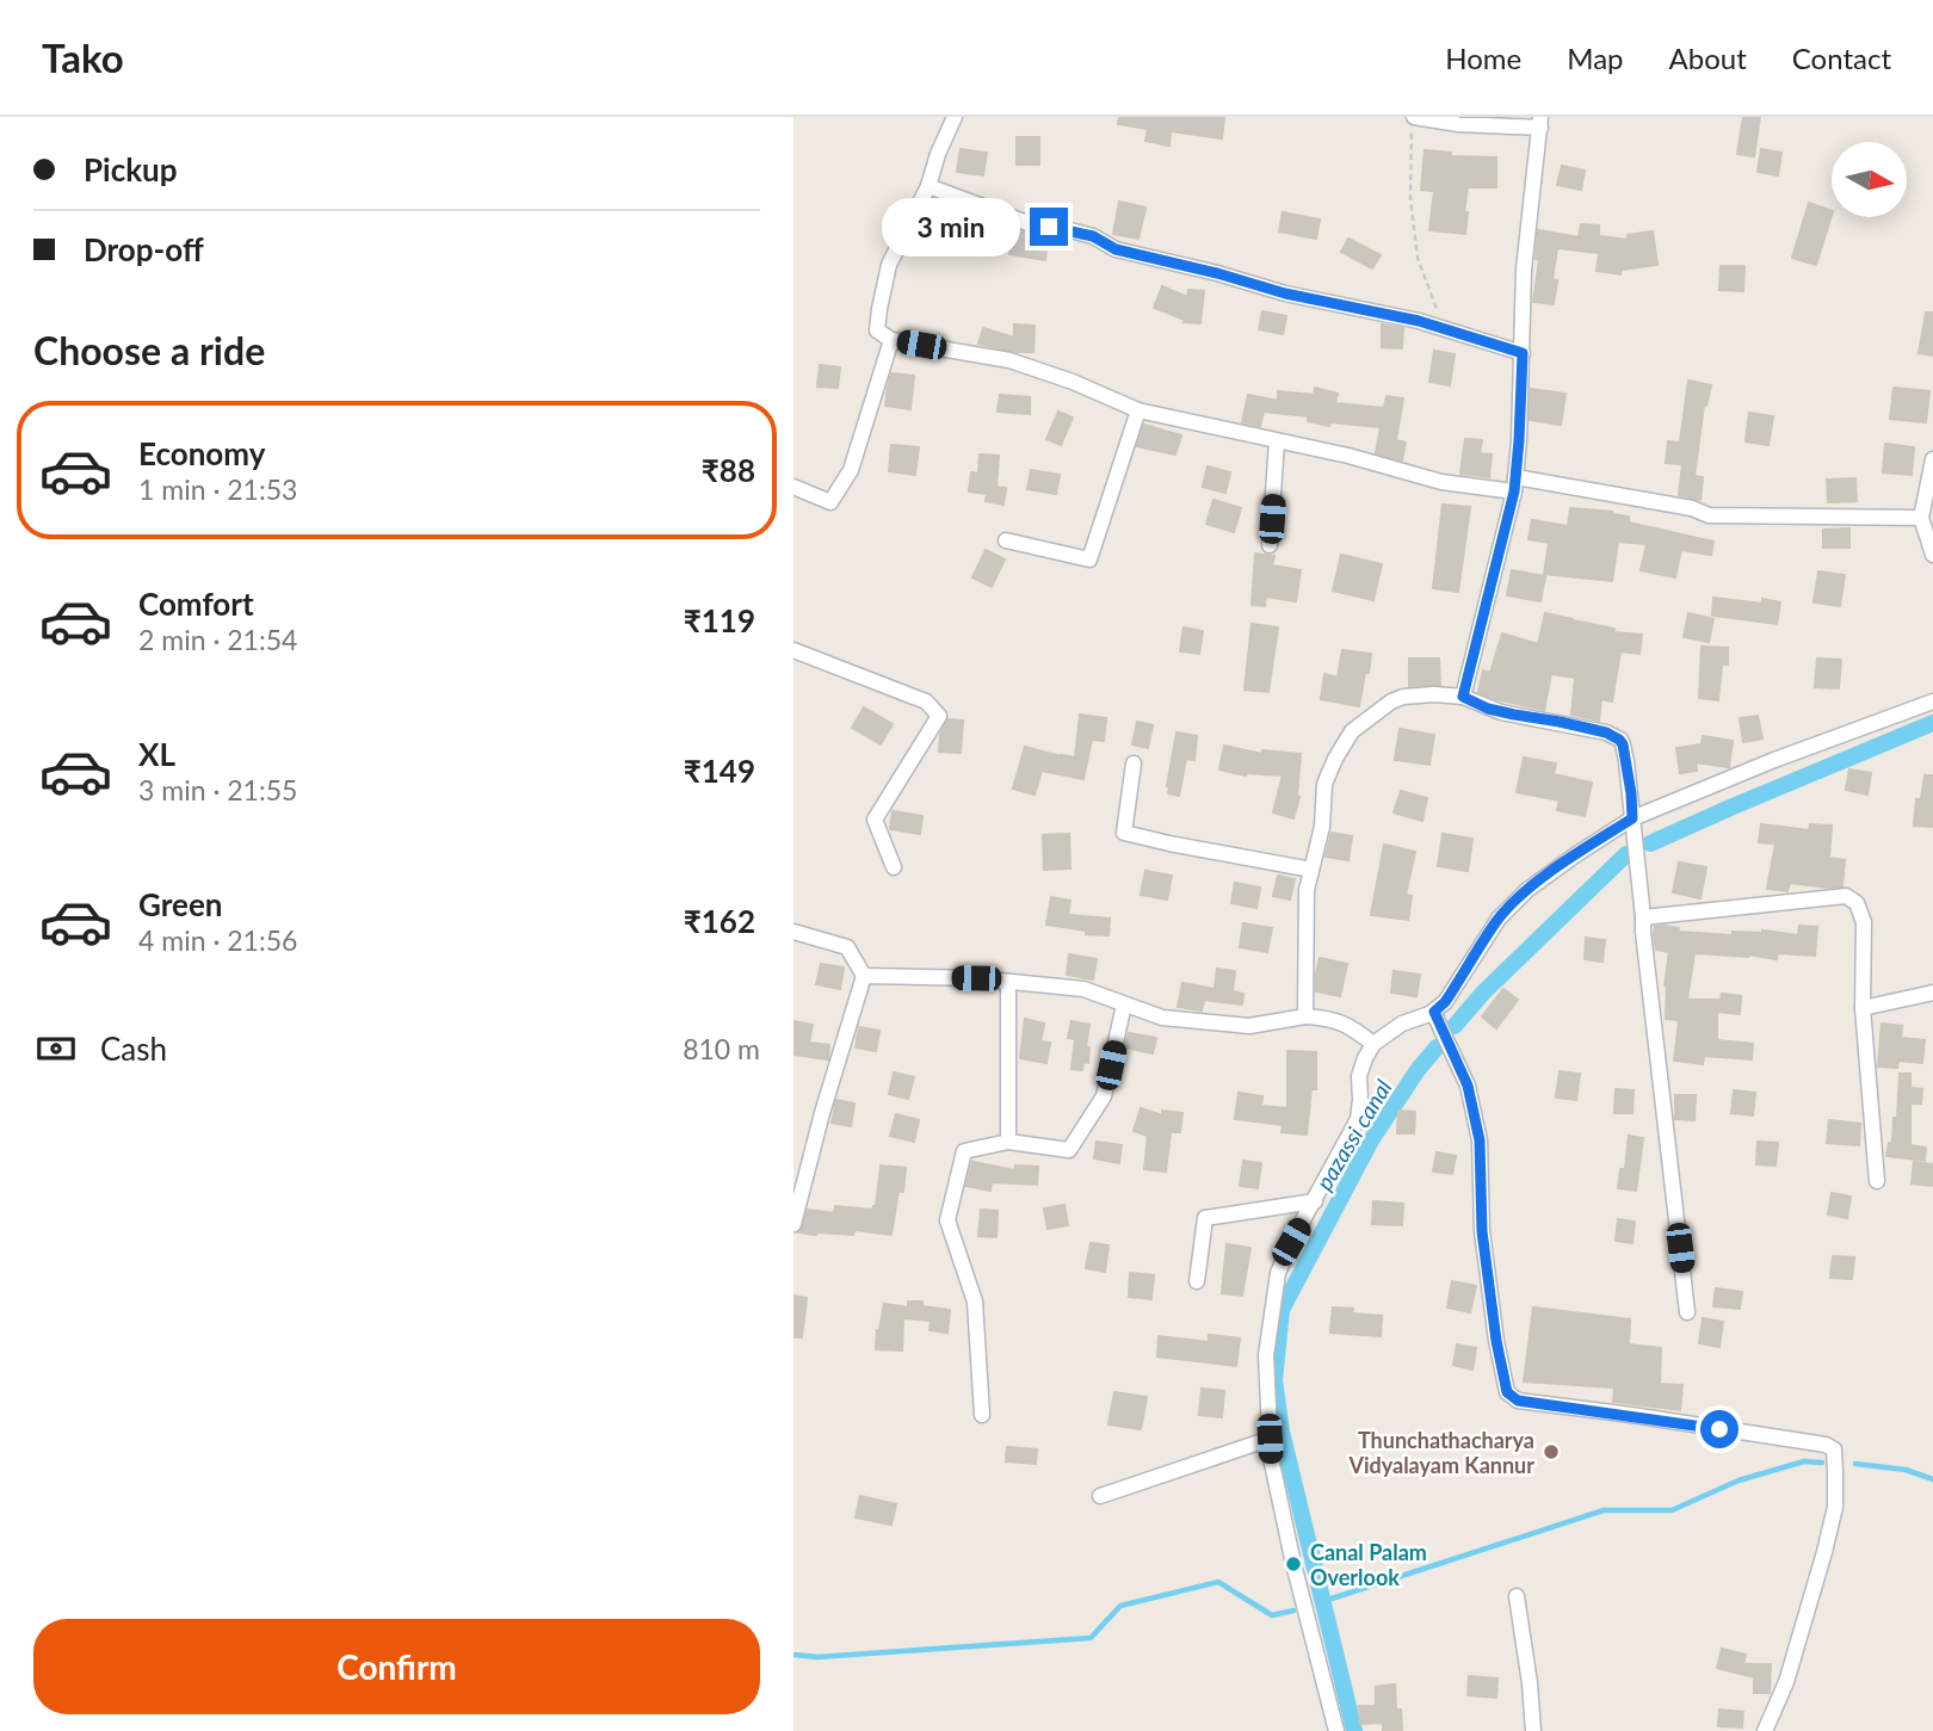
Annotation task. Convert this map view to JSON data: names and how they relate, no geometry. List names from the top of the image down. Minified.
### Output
{"water":["pazassi canal"],"places":["Thunchathacharya Vidyalayam Kannur","Canal Palam Overlook"],"north":"right","page":{"header":"Tako","nav":["Home","Map","About","Contact"],"banner":["Pickup","Drop-off"],"bubble":"3 min","heading":"Choose a ride","list":[{"name":"Economy","note":"1 min · 21:53","value":"₹88"},{"name":"Comfort","note":"2 min · 21:54","value":"₹119"},{"name":"XL","note":"3 min · 21:55","value":"₹149"},{"name":"Green","note":"4 min · 21:56","value":"₹162"}],"pay":["Cash","810 m"],"buttons":"Confirm"}}
